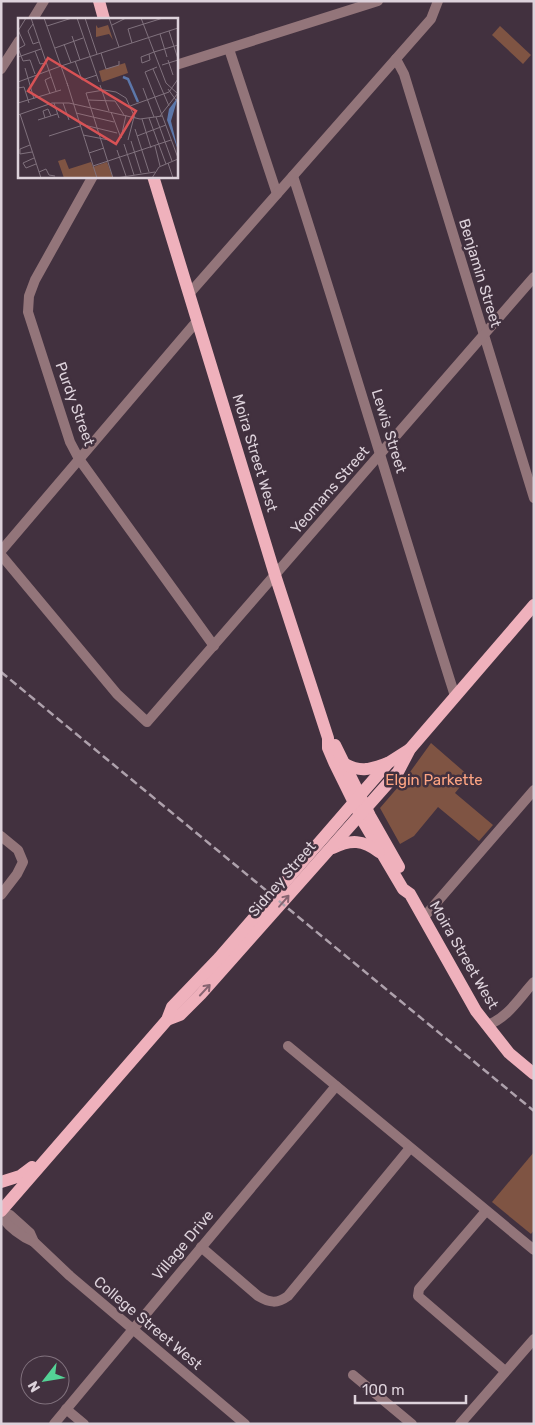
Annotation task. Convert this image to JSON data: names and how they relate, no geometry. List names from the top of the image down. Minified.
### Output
{"streets":{"main road":["Moira Street West","Sidney Street"],"street":["Benjamin Street","Purdy Street","Lewis Street","Yeomans Street","Village Drive","College Street West"]},"crossings":[["Benjamin Street","Yeomans Street"],["Purdy Street","Yeomans Street"],["Lewis Street","Yeomans Street"],["Lewis Street","Sidney Street"],["Moira Street West","Yeomans Street"],["Moira Street West","Sidney Street"],["Sidney Street","College Street West"],["Village Drive","College Street West"]],"parks":["Elgin Parkette"],"scale_bar":"100 m","north":"bottom left"}
